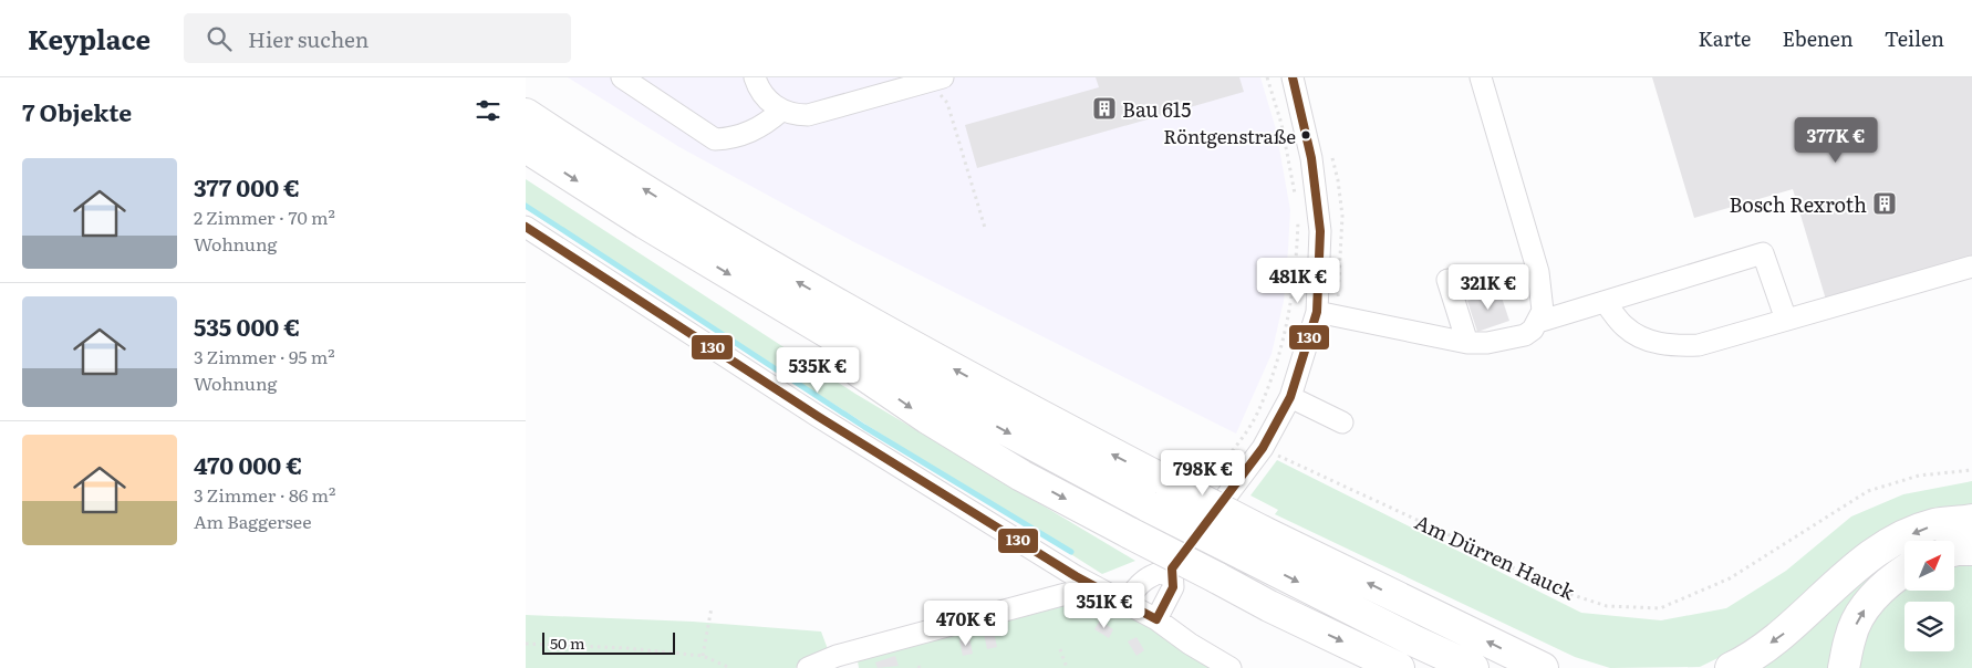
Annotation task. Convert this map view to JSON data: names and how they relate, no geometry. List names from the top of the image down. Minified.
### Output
{"streets":{"path":["Am Dürren Hauck"]},"places":{"building":["Bau 615","Bosch Rexroth"],"other":["Röntgenstraße"]},"lines":["transit line 130"],"scale_bar":"50 m","north":"top right","page":{"header":"Keyplace","search":"Hier suchen","nav":["Karte","Ebenen","Teilen"],"heading":"7 Objekte","price":["377K €","481K €","321K €","535K €","798K €","351K €","470K €"],"list":[{"name":"377 000 €","note":"2 Zimmer · 70 m² · Wohnung"},{"name":"535 000 €","note":"3 Zimmer · 95 m² · Wohnung"},{"name":"470 000 €","note":"3 Zimmer · 86 m² · Am Baggersee"}],"scale":"50 m"}}
